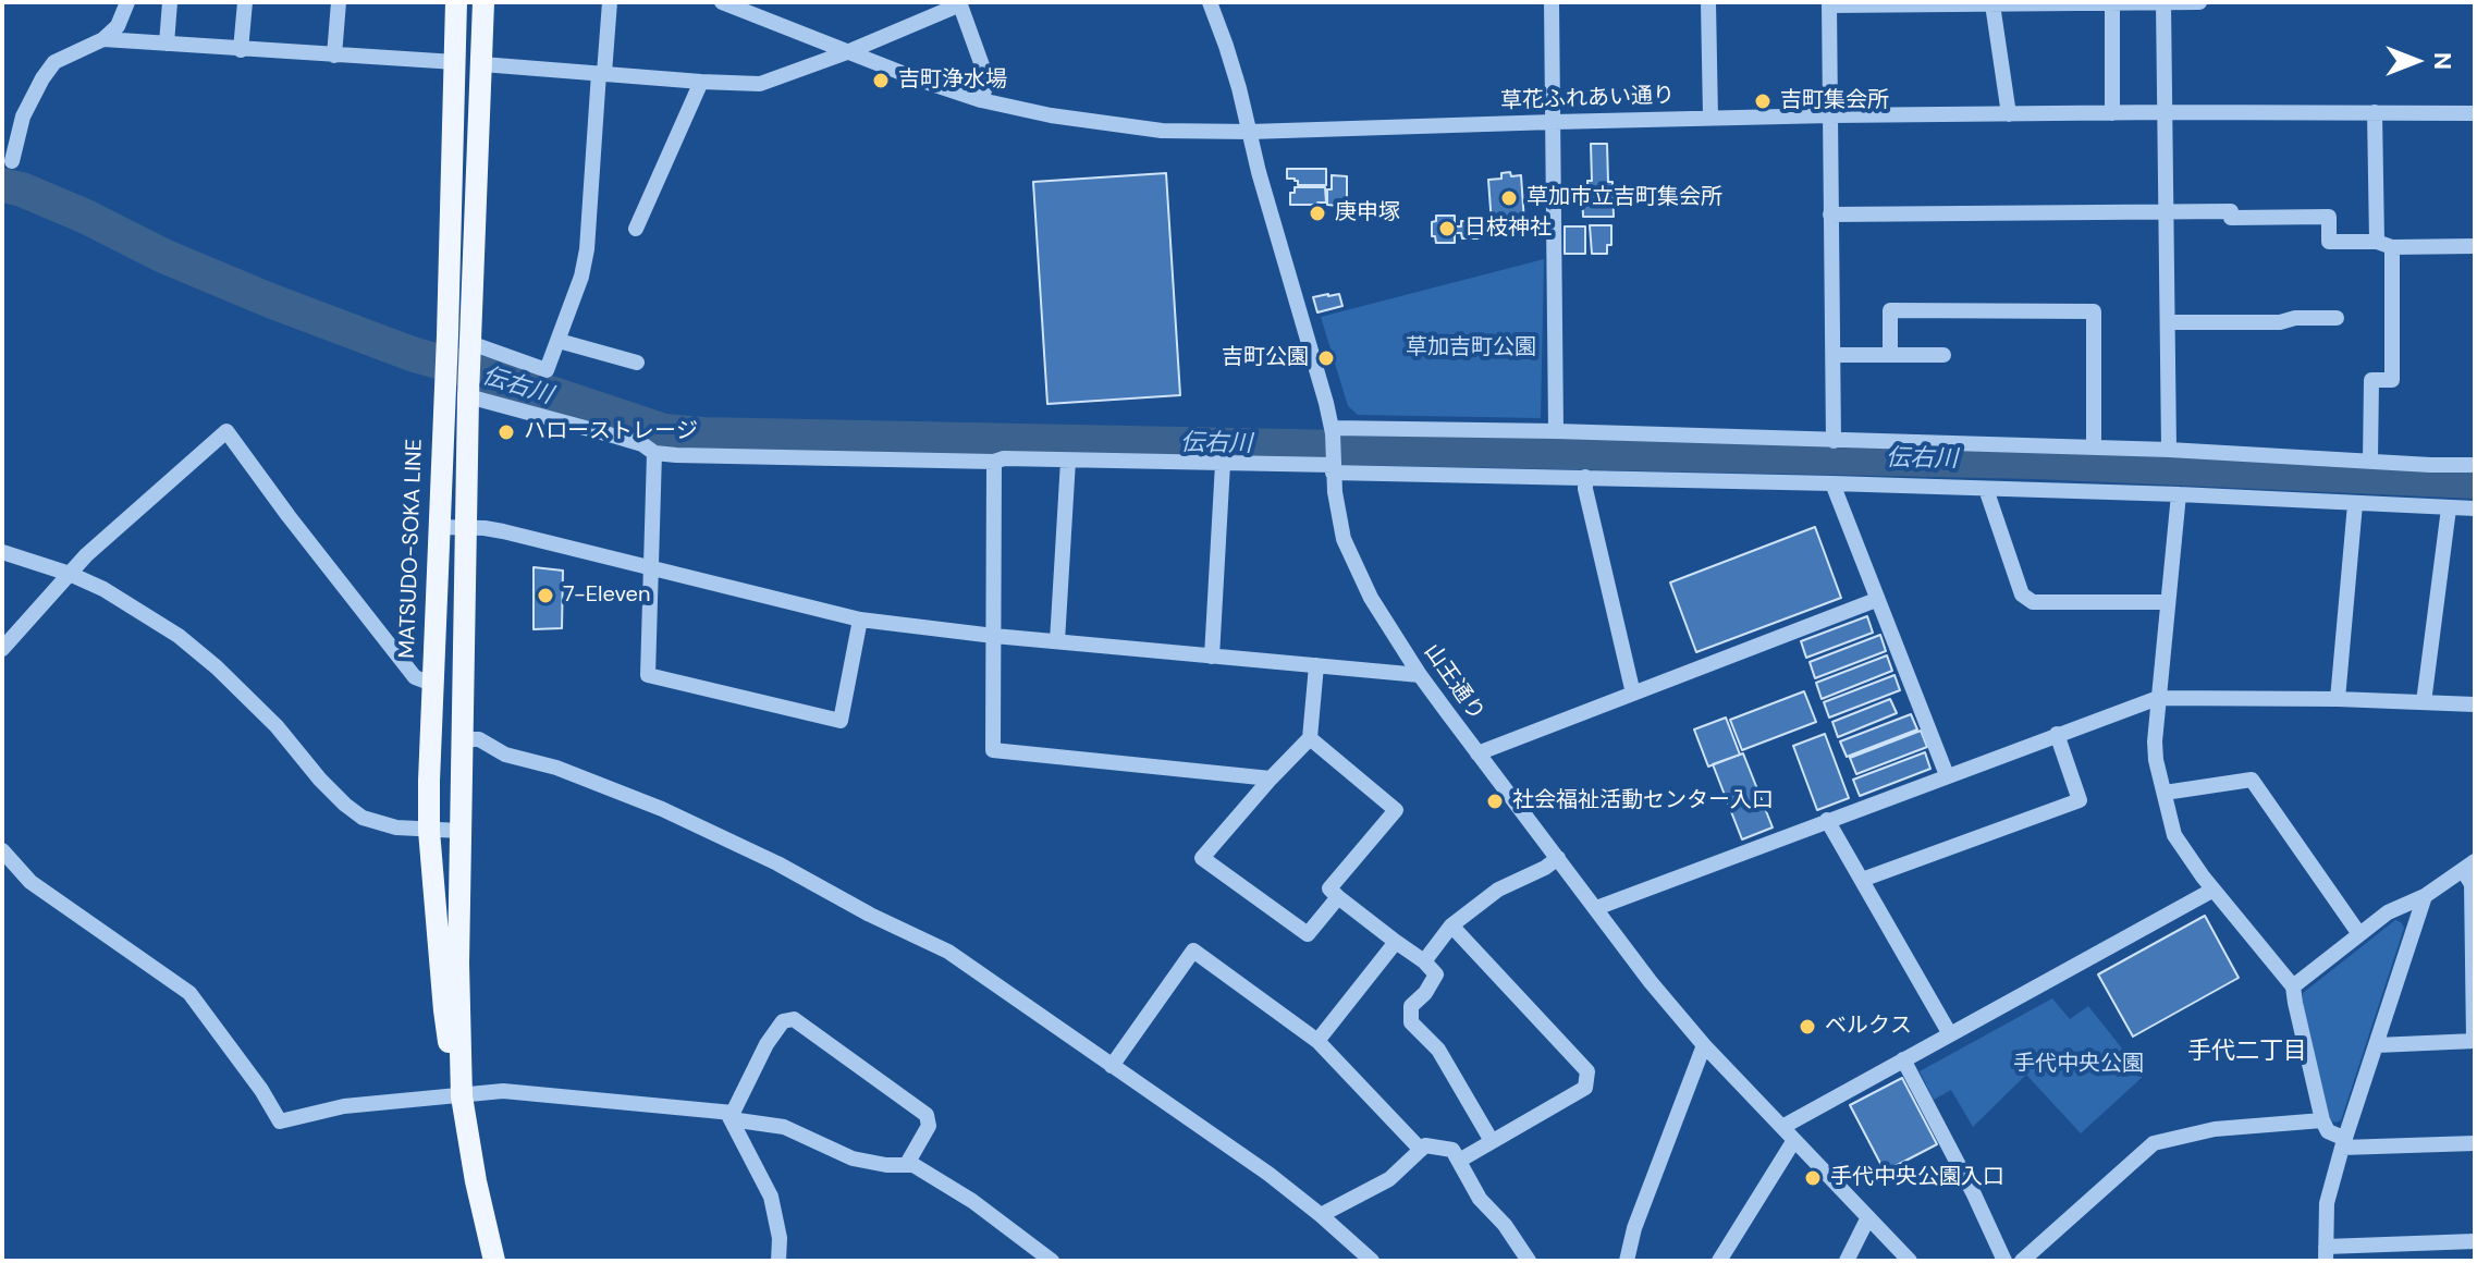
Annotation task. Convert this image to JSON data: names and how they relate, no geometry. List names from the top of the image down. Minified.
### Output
{"streets":{"main road":["MATSUDO-SOKA LINE"],"street":["草花ふれあい通り","山王通り"]},"crossings":[["草花ふれあい通り","山王通り"]],"districts":["手代二丁目"],"water":["伝右川"],"parks":["草加吉町公園","手代中央公園"],"places":["吉町浄水場","吉町集会所","草加市立吉町集会所","庚申塚","日枝神社","吉町公園","ハローストレージ","7-Eleven","社会福祉活動センター入口","ベルクス","手代中央公園入口"],"north":"right"}
